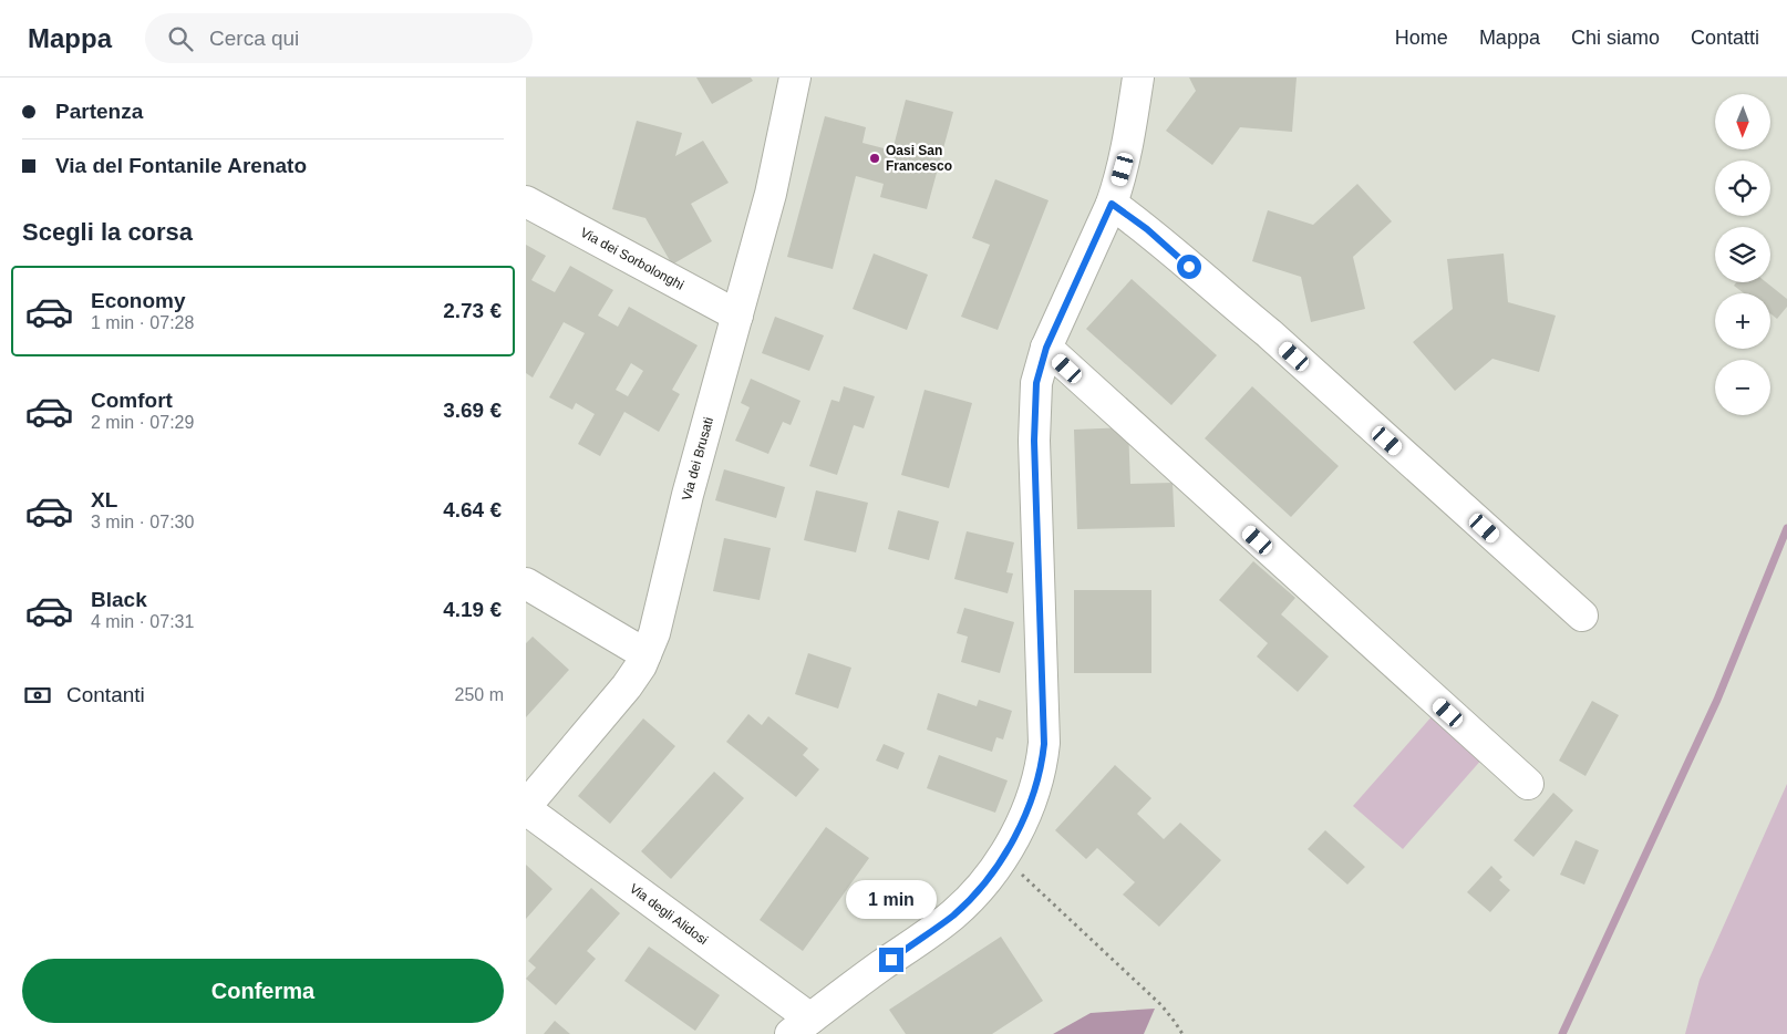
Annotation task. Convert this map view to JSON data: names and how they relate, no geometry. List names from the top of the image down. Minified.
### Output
{"streets":{"street":["Via dei Sorbolonghi","Via dei Brusati","Via degli Alidosi"]},"crossings":[["Via dei Sorbolonghi","Via dei Brusati"],["Via dei Brusati","Via degli Alidosi"]],"places":["Oasi San Francesco"],"north":"bottom","page":{"header":"Mappa","search":"Cerca qui","nav":["Home","Mappa","Chi siamo","Contatti"],"banner":["Partenza","Via del Fontanile Arenato"],"map_buttons":["+","−"],"heading":"Scegli la corsa","list":[{"name":"Economy","note":"1 min · 07:28","value":"2.73 €"},{"name":"Comfort","note":"2 min · 07:29","value":"3.69 €"},{"name":"XL","note":"3 min · 07:30","value":"4.64 €"},{"name":"Black","note":"4 min · 07:31","value":"4.19 €"}],"pay":["Contanti","250 m"],"bubble":"1 min","buttons":"Conferma"}}
